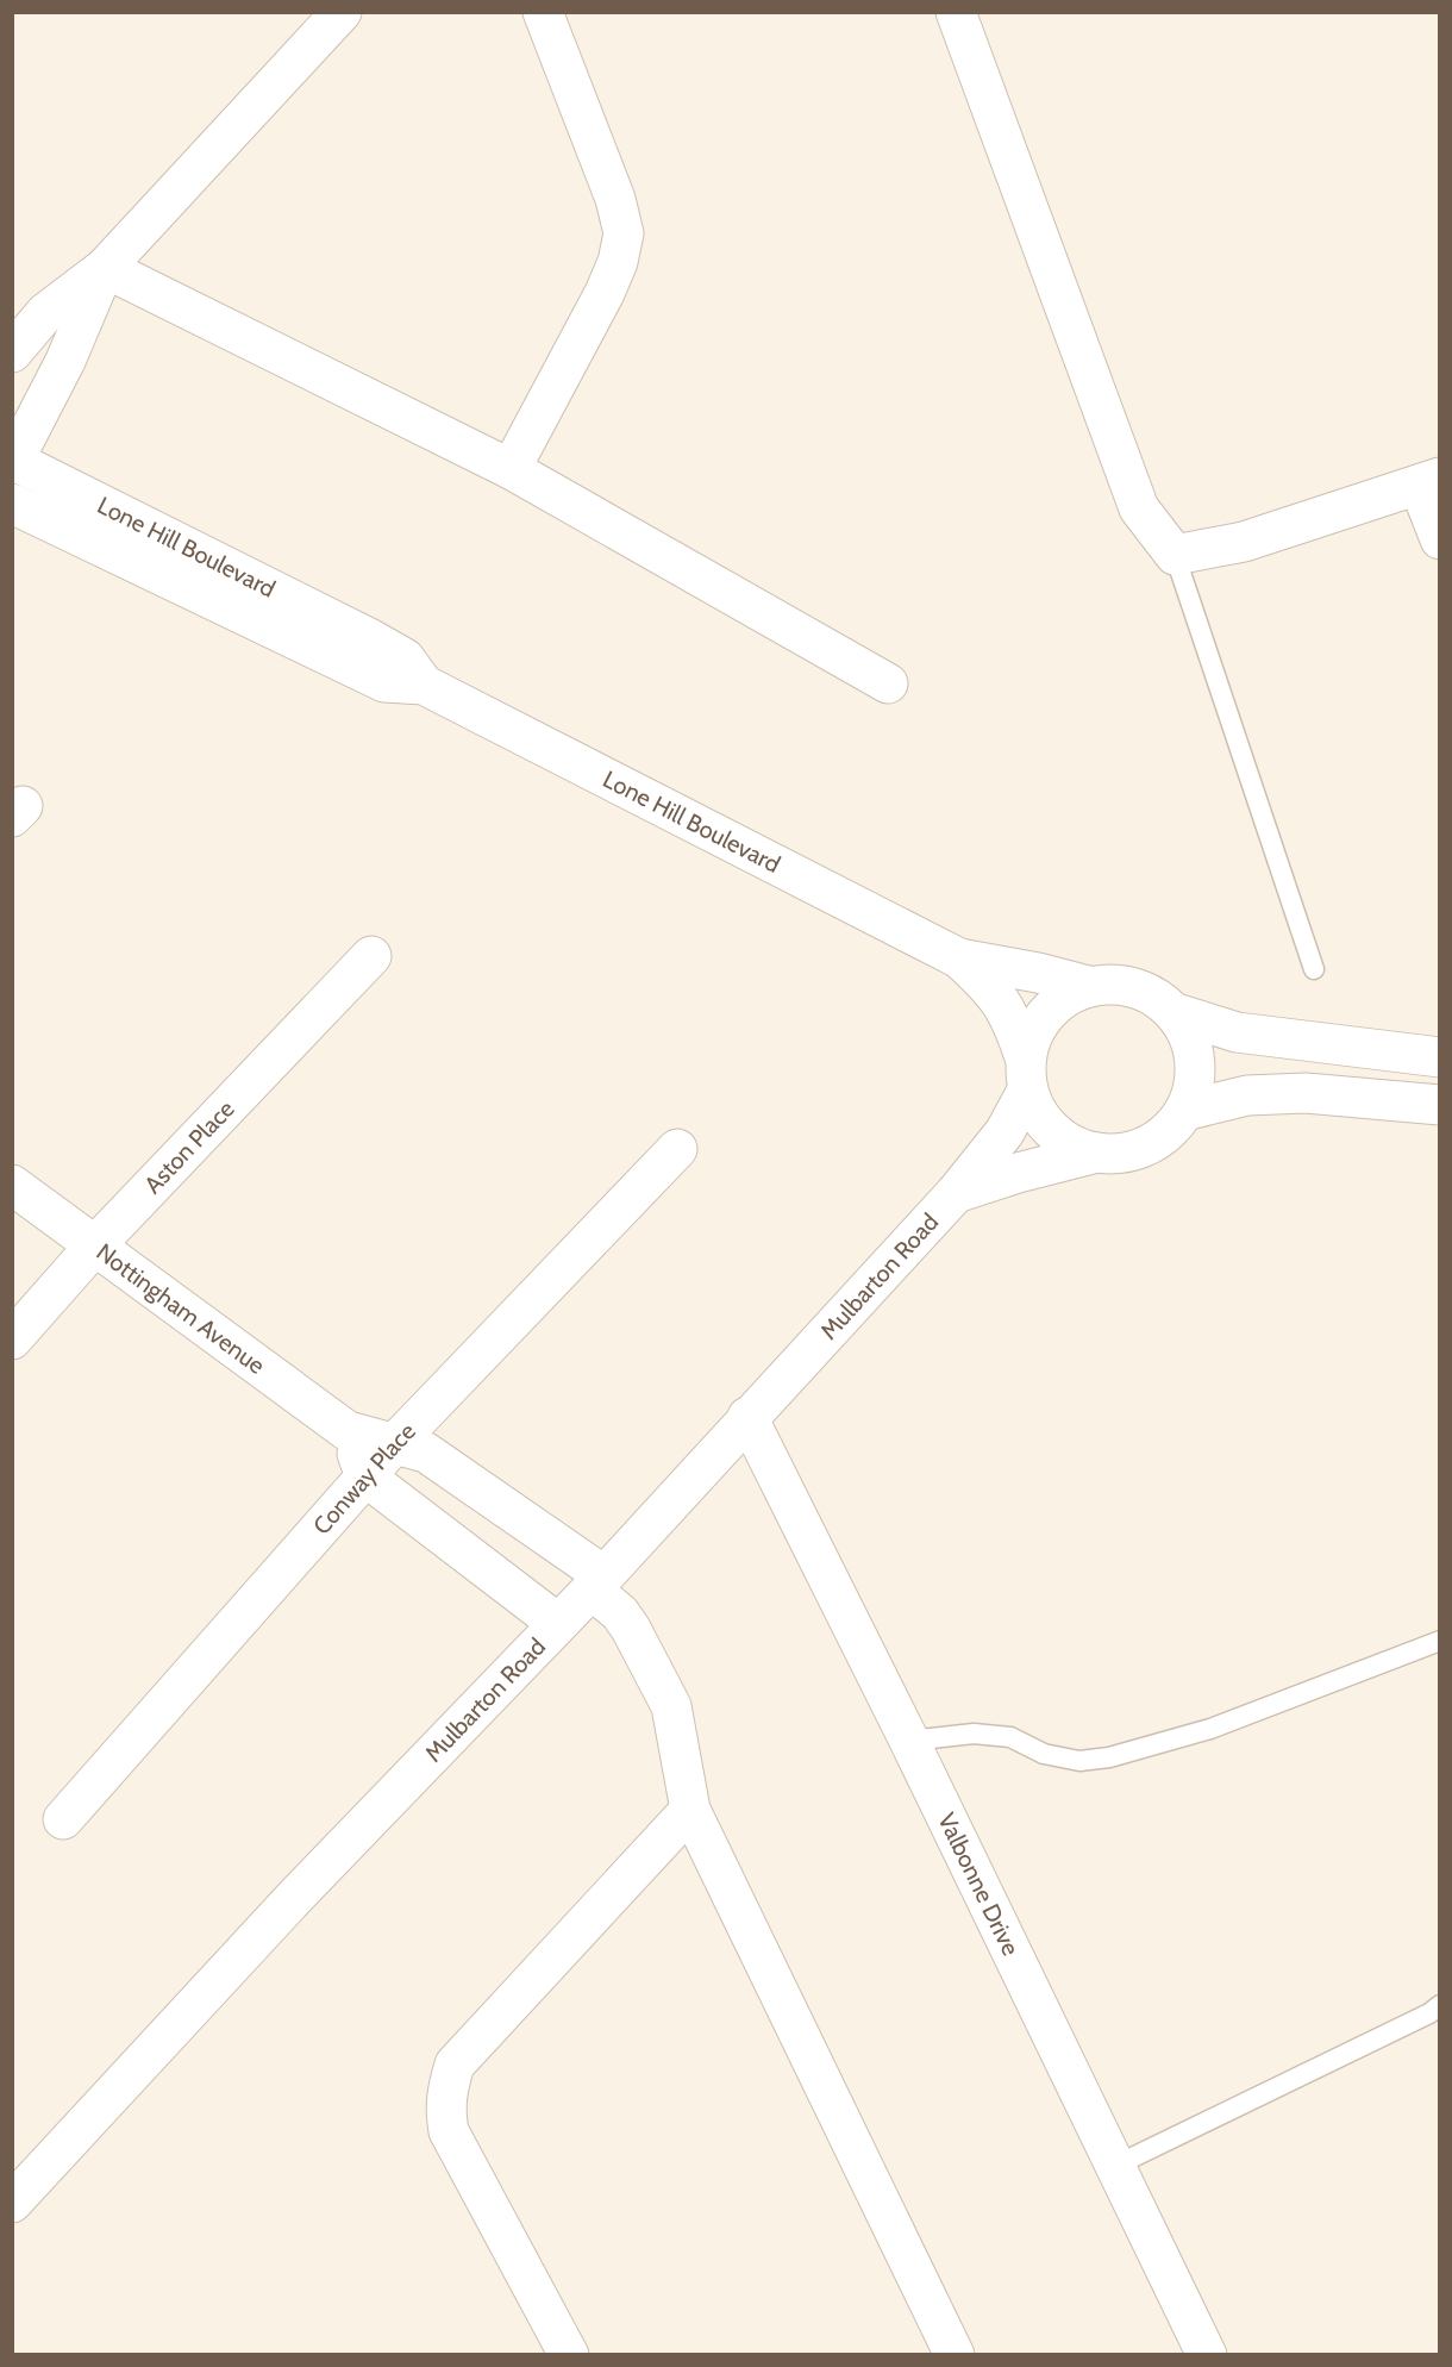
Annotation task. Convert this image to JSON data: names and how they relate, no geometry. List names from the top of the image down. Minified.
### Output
{"streets":{"street":["Lone Hill Boulevard","Aston Place","Mulbarton Road","Nottingham Avenue","Conway Place","Valbonne Drive"]},"crossings":[["Lone Hill Boulevard","Mulbarton Road"],["Aston Place","Nottingham Avenue"],["Mulbarton Road","Nottingham Avenue"],["Mulbarton Road","Valbonne Drive"],["Nottingham Avenue","Conway Place"]]}
